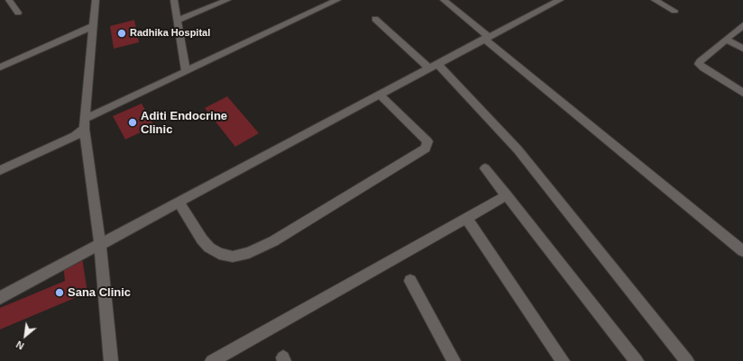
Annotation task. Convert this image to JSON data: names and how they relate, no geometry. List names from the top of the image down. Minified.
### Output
{"places":["Radhika Hospital","Aditi Endocrine Clinic","Sana Clinic"],"north":"bottom left"}
